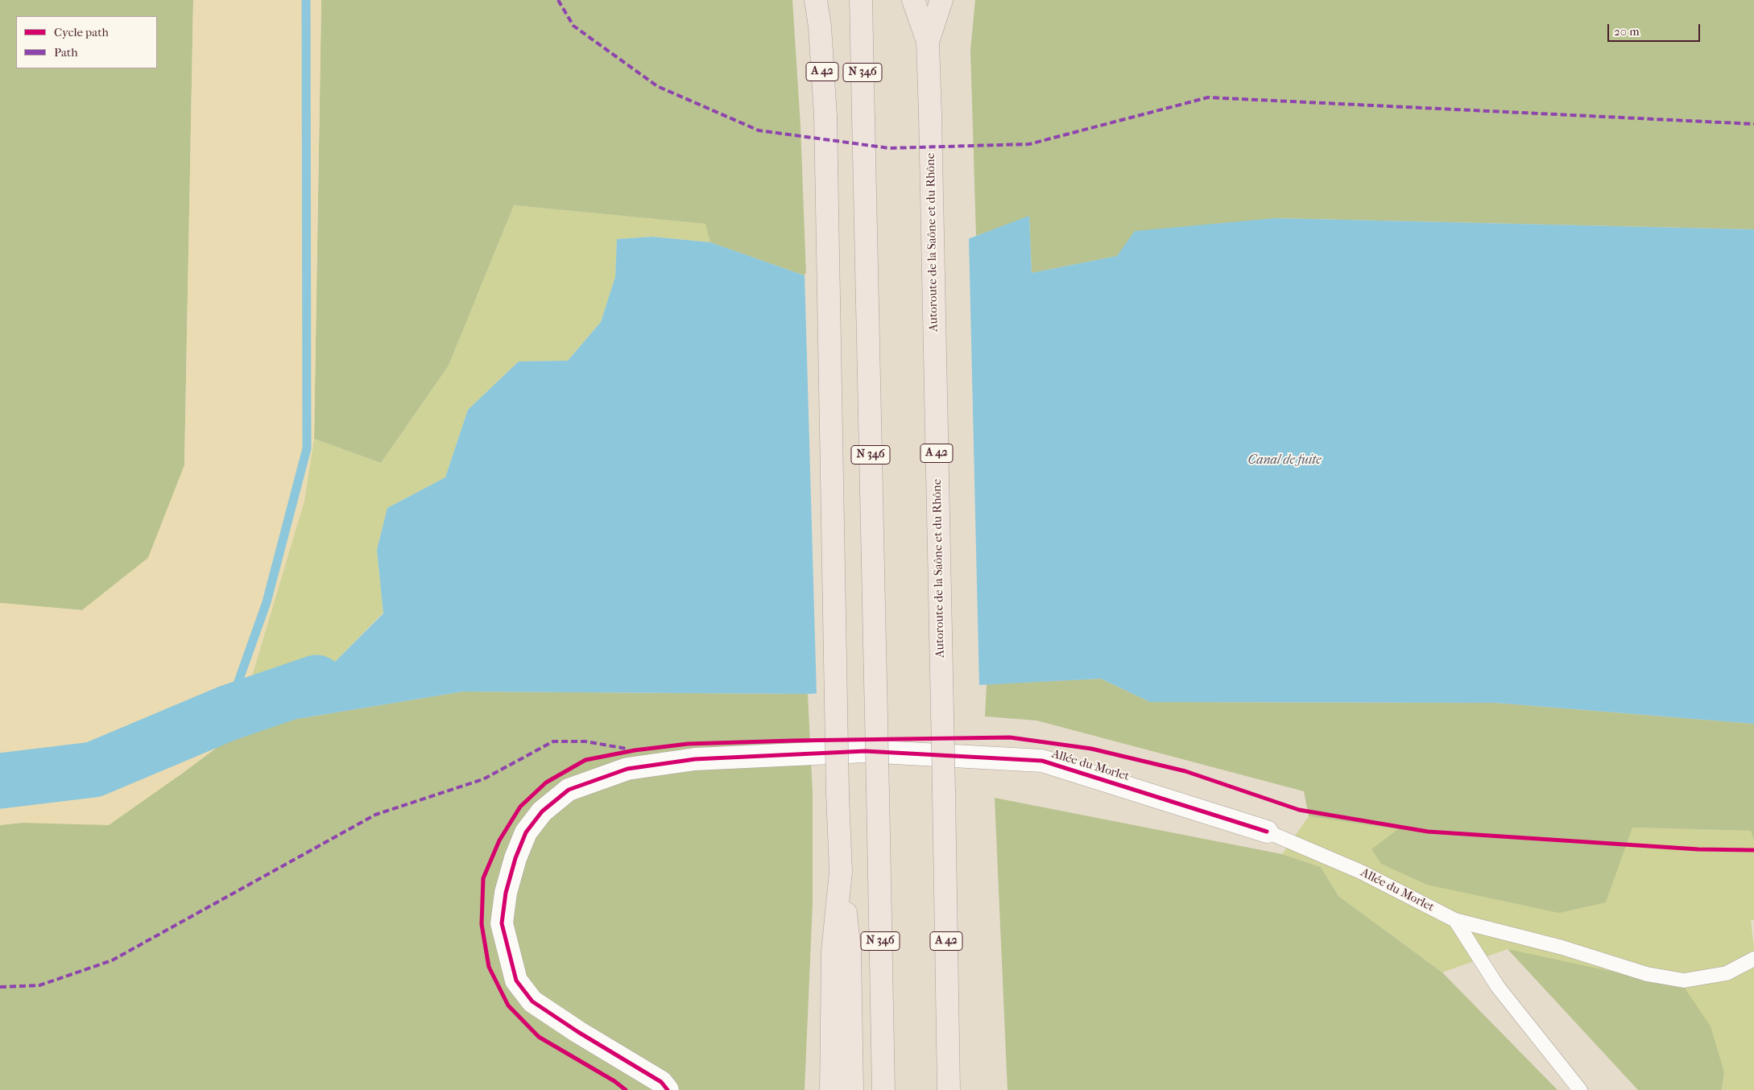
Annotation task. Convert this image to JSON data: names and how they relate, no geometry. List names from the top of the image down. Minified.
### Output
{"streets":{"highway":["A 42","N 346","Autoroute de la Saône et du Rhône"],"street":["Allée du Morlet"]},"crossings":[["A 42","N 346"]],"water":["Canal de fuite"],"legend":["Cycle path","Path"],"scale_bar":"20 m"}
